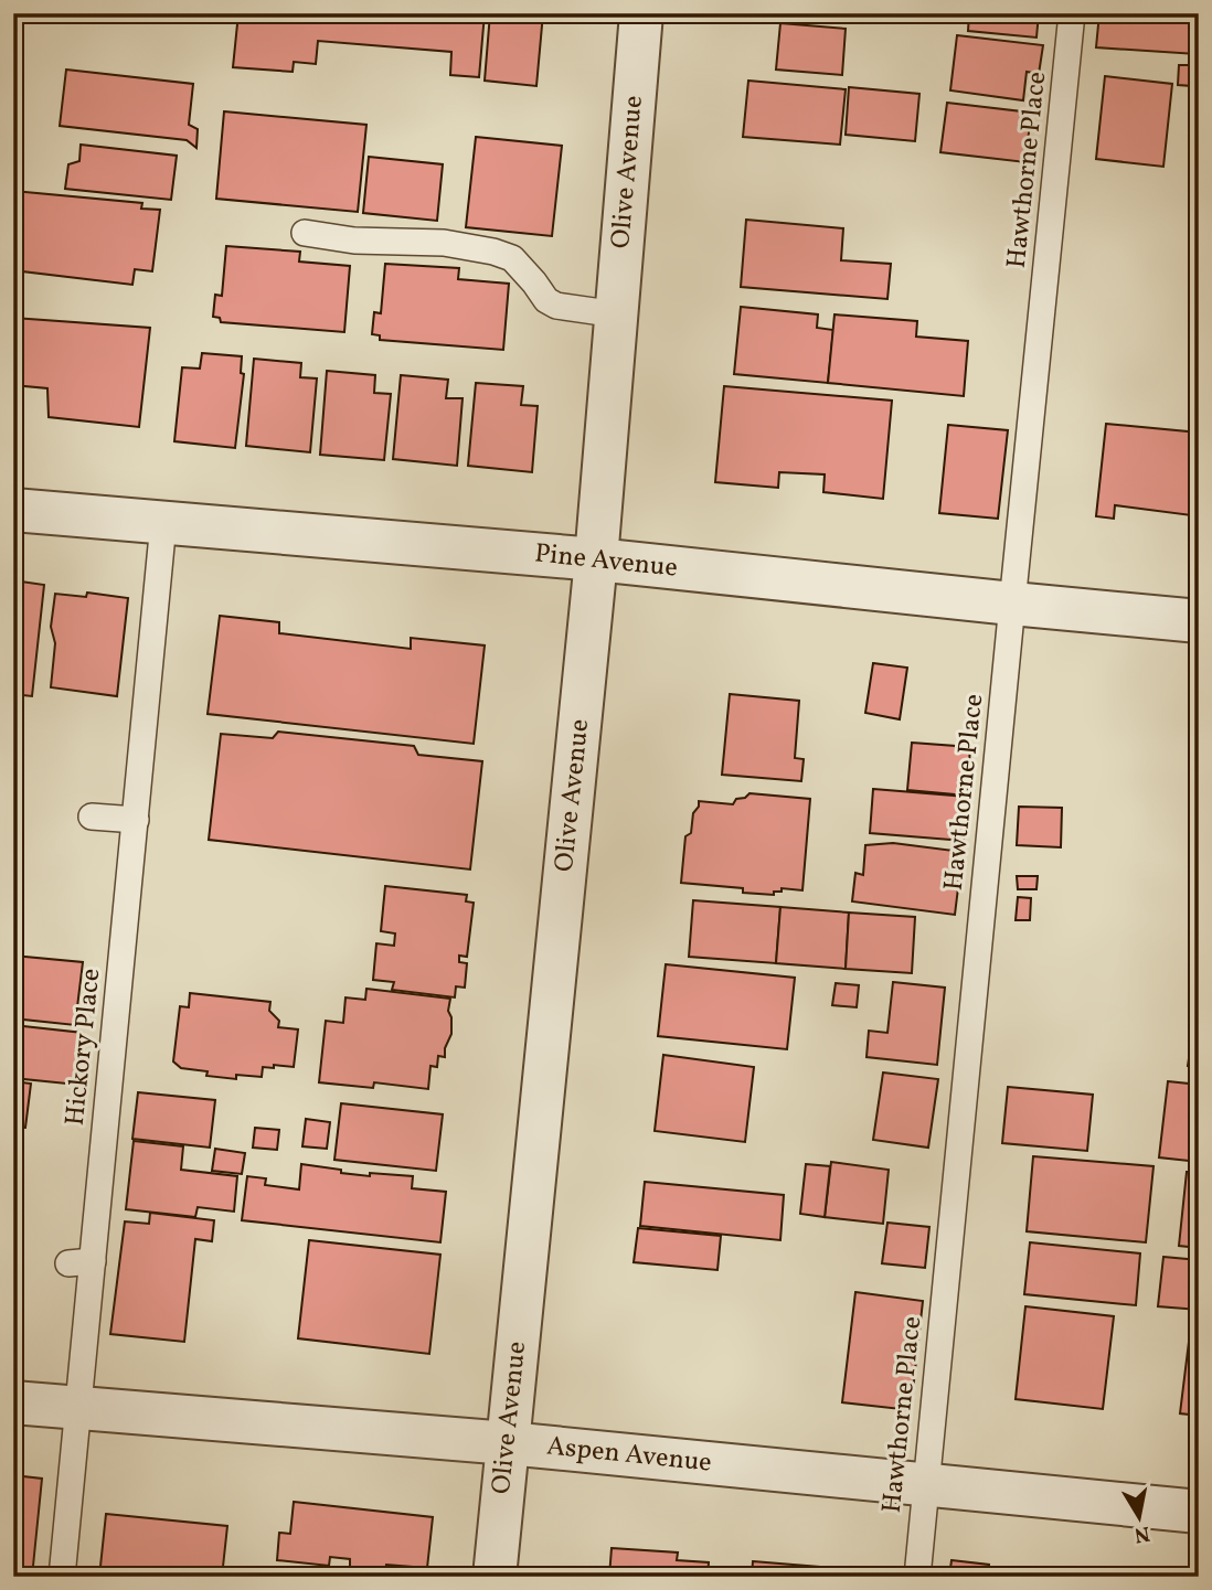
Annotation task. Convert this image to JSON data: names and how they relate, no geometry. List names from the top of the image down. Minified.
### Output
{"streets":{"street":["Olive Avenue","Pine Avenue","Aspen Avenue"],"lane":["Hawthorne Place","Hickory Place"]},"crossings":[["Hawthorne Place","Pine Avenue"],["Hawthorne Place","Aspen Avenue"],["Olive Avenue","Pine Avenue"],["Olive Avenue","Aspen Avenue"],["Pine Avenue","Hickory Place"],["Hickory Place","Aspen Avenue"]],"north":"bottom"}
